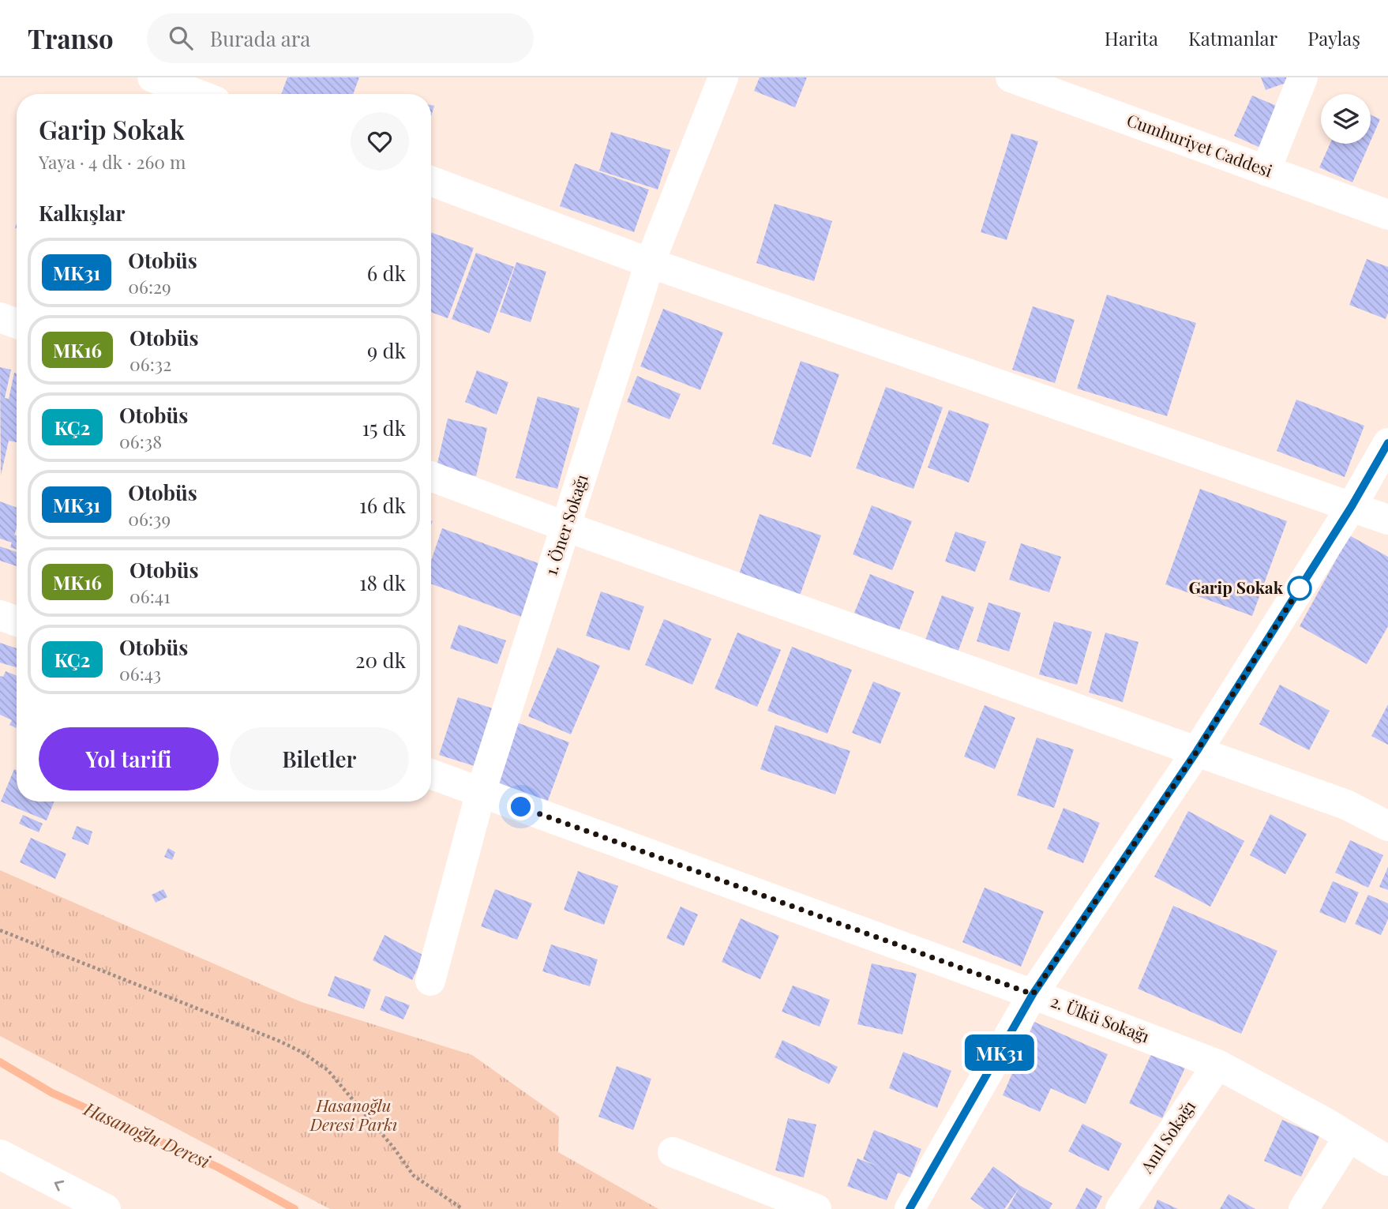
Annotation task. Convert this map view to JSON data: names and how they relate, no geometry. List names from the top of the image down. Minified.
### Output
{"streets":{"street":["Cumhuriyet Caddesi","1. Öner Sokağı","2. Ülkü Sokağı","Anıl Sokağı"]},"crossings":[["1. Öner Sokağı","2. Ülkü Sokağı"],["2. Ülkü Sokağı","Anıl Sokağı"]],"water":["Hasanoğlu Deresi"],"parks":["Hasanoğlu Deresi Parkı"],"places":["Garip Sokak"],"lines":["bus line MK31"],"page":{"header":"Transo","search":"Burada ara","nav":["Harita","Katmanlar","Paylaş"],"on_map":"MK31","heading":[["Garip Sokak","Yaya · 4 dk · 260 m"],"Kalkışlar"],"list":[{"mark":"MK31","name":"Otobüs","note":"06:29","value":"6 dk"},{"mark":"MK16","name":"Otobüs","note":"06:32","value":"9 dk"},{"mark":"KÇ2","name":"Otobüs","note":"06:38","value":"15 dk"},{"mark":"MK31","name":"Otobüs","note":"06:39","value":"16 dk"},{"mark":"MK16","name":"Otobüs","note":"06:41","value":"18 dk"},{"mark":"KÇ2","name":"Otobüs","note":"06:43","value":"20 dk"}],"buttons":["Yol tarifi","Biletler"]}}
